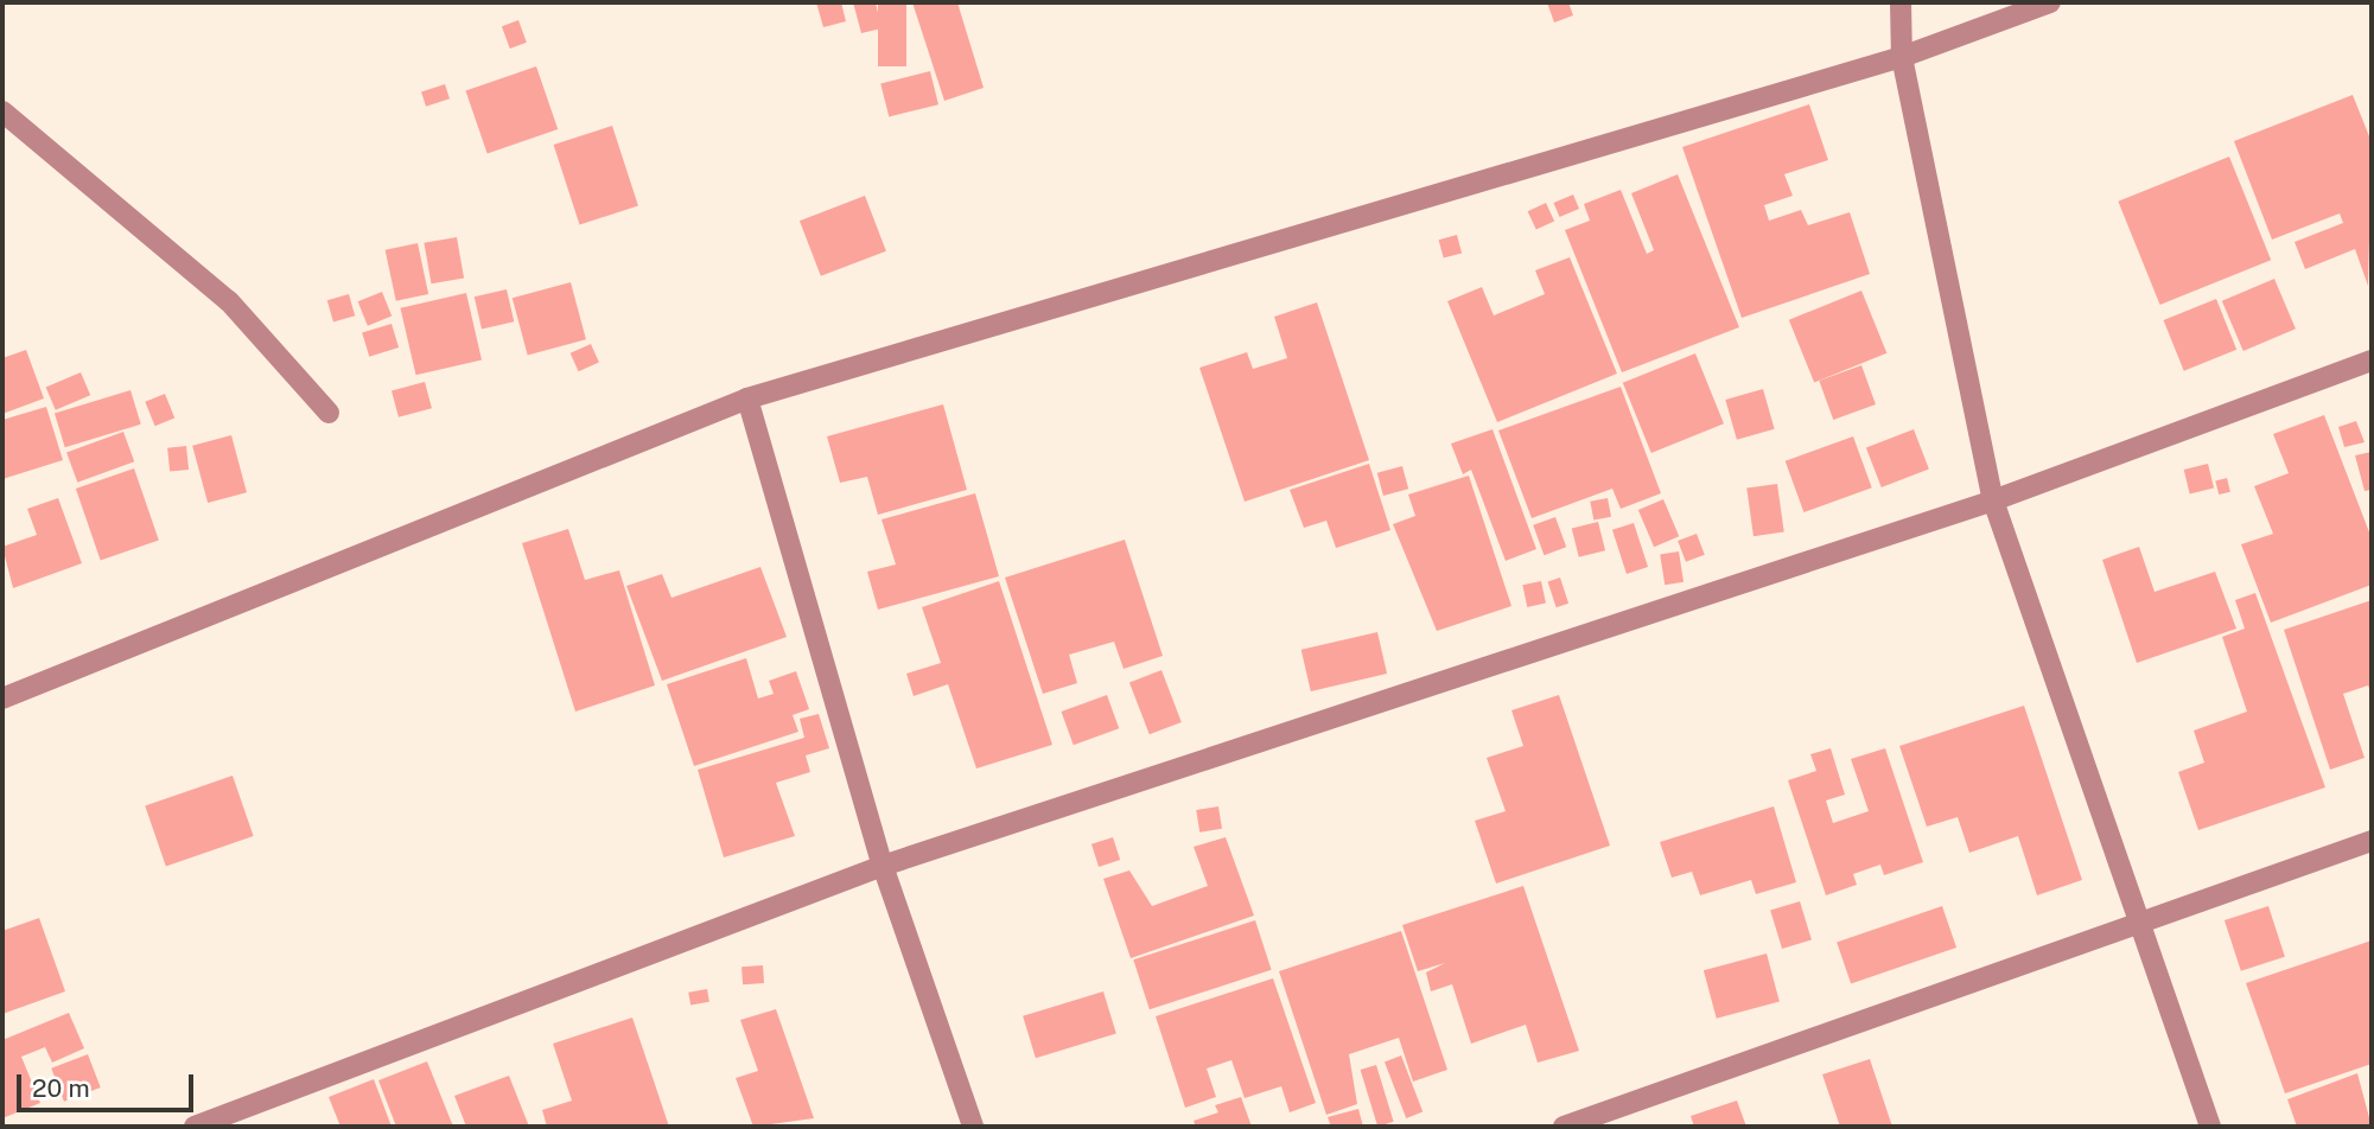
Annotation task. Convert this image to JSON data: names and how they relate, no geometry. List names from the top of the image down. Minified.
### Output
{"scale_bar":"20 m"}
